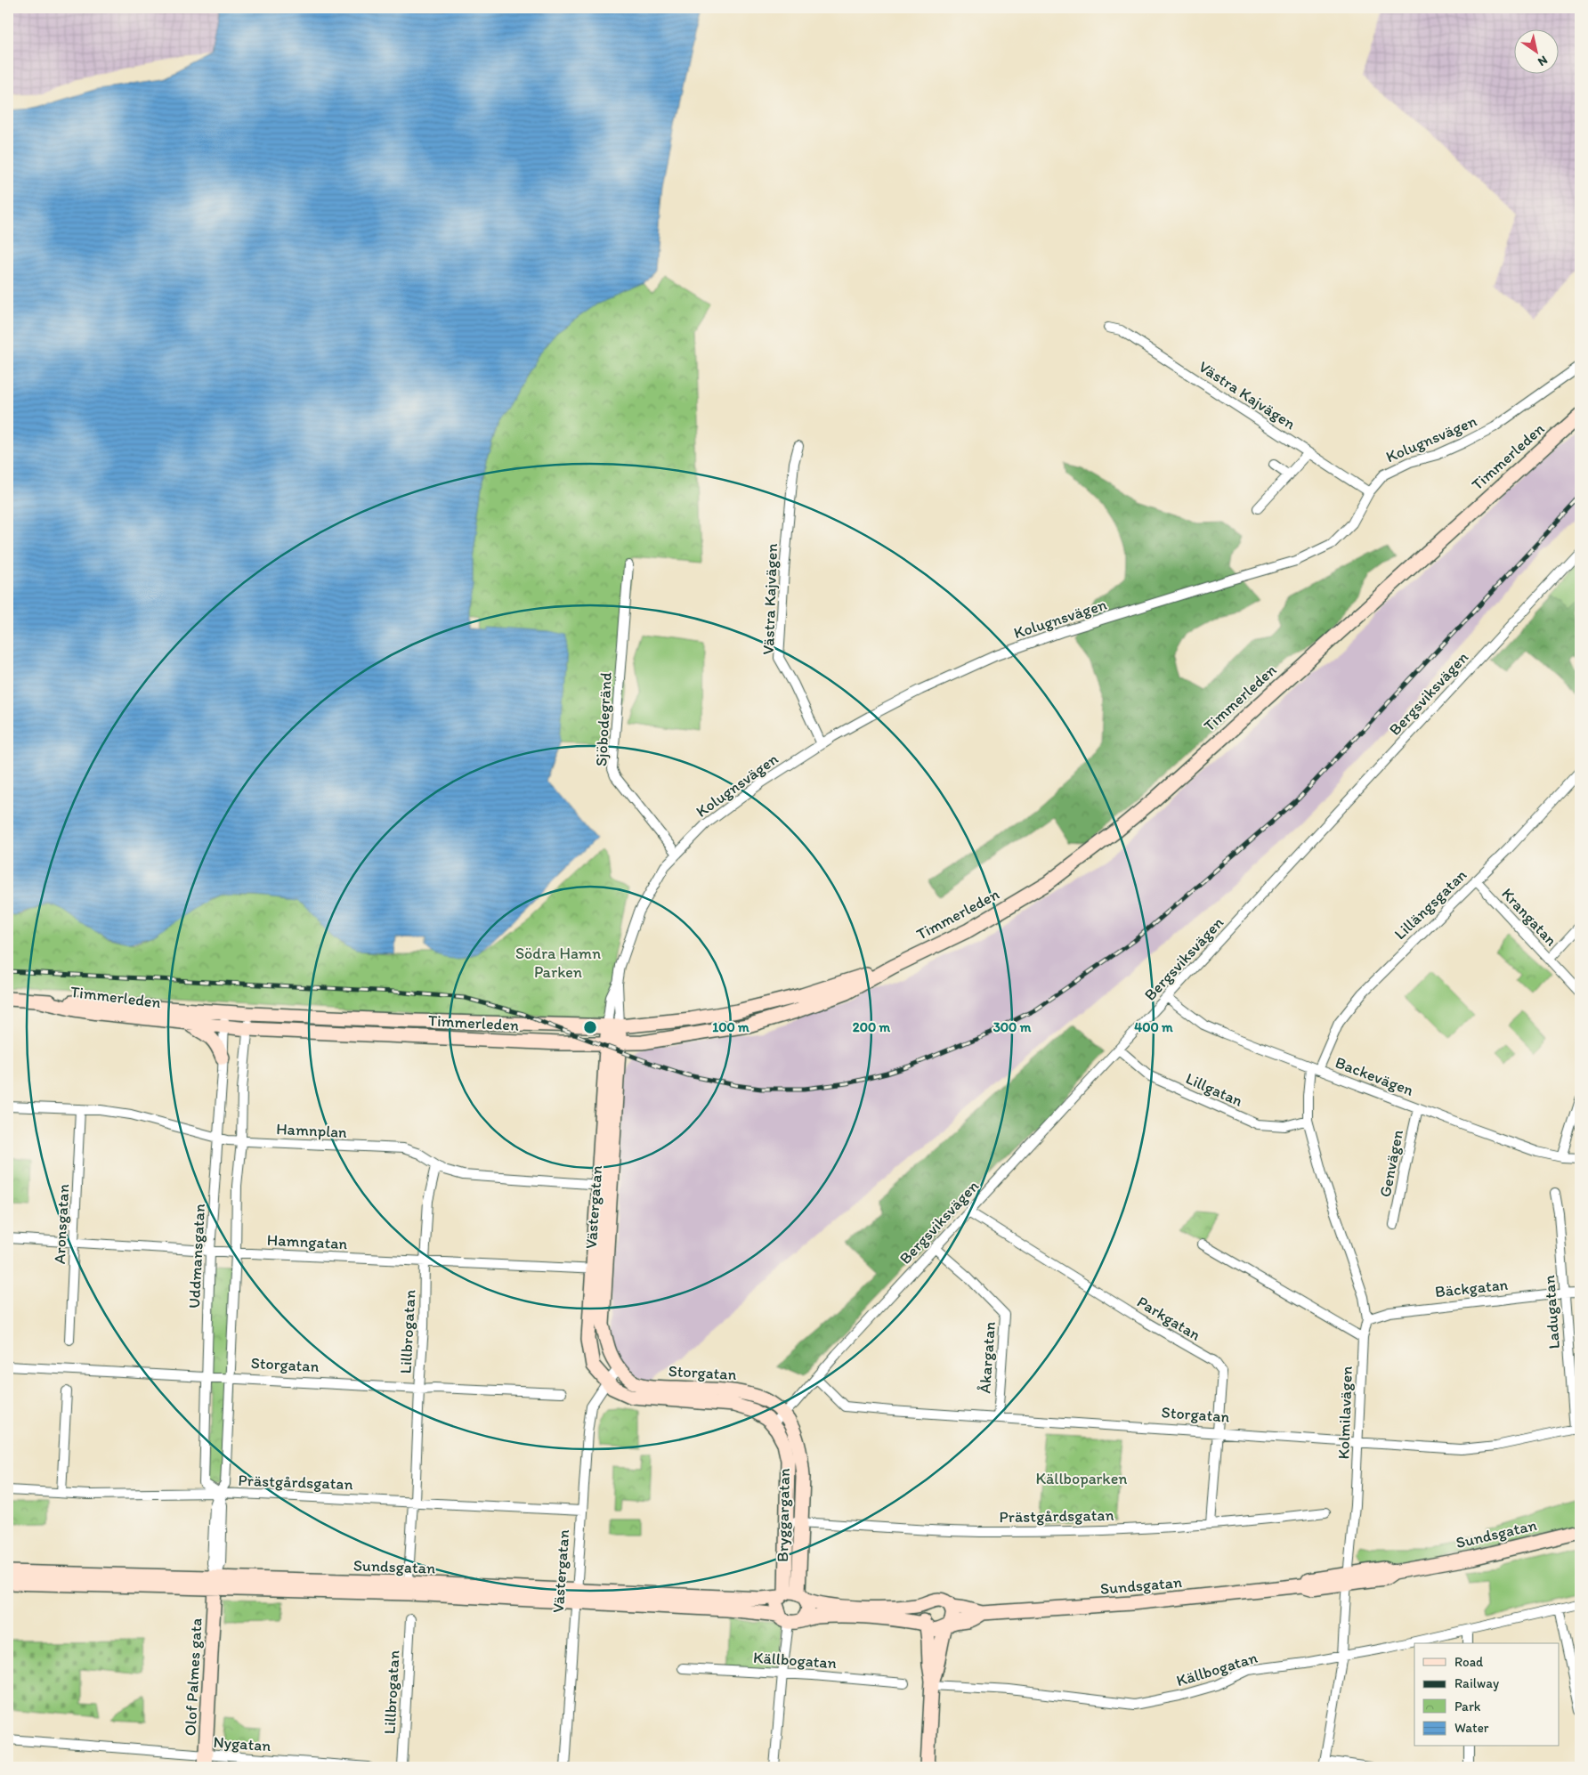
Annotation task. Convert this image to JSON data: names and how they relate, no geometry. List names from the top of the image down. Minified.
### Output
{"streets":{"main road":["Timmerleden","Västergatan","Storgatan","Bryggargatan","Sundsgatan","Olof Palmes gata"],"street":["Västra Kajvägen","Kolugnsvägen","Bergsviksvägen","Sjöbodegränd","Lillängsgatan","Krangatan","Backevägen","Lillgatan","Hamnplan","Genvägen","Aronsgatan","Hamngatan","Uddmansgatan","Bäckgatan","Ladugatan","Parkgatan","Lillbrogatan","Åkargatan","Kolmilavägen","Prästgårdsgatan","Källbogatan","Nygatan"]},"crossings":[["Västra Kajvägen","Kolugnsvägen"],["Kolugnsvägen","Timmerleden"],["Kolugnsvägen","Sjöbodegränd"],["Kolugnsvägen","Västergatan"],["Timmerleden","Västergatan"],["Timmerleden","Uddmansgatan"],["Bergsviksvägen","Backevägen"],["Bergsviksvägen","Lillgatan"],["Bergsviksvägen","Parkgatan"],["Bergsviksvägen","Åkargatan"],["Bergsviksvägen","Storgatan"],["Bergsviksvägen","Bryggargatan"],["Lillängsgatan","Krangatan"],["Lillängsgatan","Backevägen"],["Lillängsgatan","Kolmilavägen"],["Backevägen","Genvägen"],["Backevägen","Kolmilavägen"],["Lillgatan","Kolmilavägen"],["Hamnplan","Västergatan"],["Hamnplan","Aronsgatan"],["Hamnplan","Uddmansgatan"],["Hamnplan","Lillbrogatan"],["Västergatan","Hamngatan"],["Västergatan","Storgatan"],["Västergatan","Prästgårdsgatan"],["Västergatan","Sundsgatan"],["Aronsgatan","Hamngatan"],["Hamngatan","Uddmansgatan"],["Hamngatan","Lillbrogatan"],["Uddmansgatan","Storgatan"],["Uddmansgatan","Prästgårdsgatan"],["Bäckgatan","Ladugatan"],["Bäckgatan","Kolmilavägen"],["Ladugatan","Storgatan"],["Parkgatan","Storgatan"],["Parkgatan","Prästgårdsgatan"],["Lillbrogatan","Storgatan"],["Lillbrogatan","Prästgårdsgatan"],["Åkargatan","Storgatan"],["Storgatan","Kolmilavägen"],["Storgatan","Bryggargatan"],["Kolmilavägen","Sundsgatan"],["Kolmilavägen","Källbogatan"],["Prästgårdsgatan","Bryggargatan"],["Bryggargatan","Sundsgatan"],["Sundsgatan","Olof Palmes gata"],["Olof Palmes gata","Nygatan"]],"parks":["Södra Hamn Parken","Källboparken"],"legend":["Road","Railway","Park","Water"],"north":"bottom right","rings":["100 m","200 m","300 m","400 m"]}
